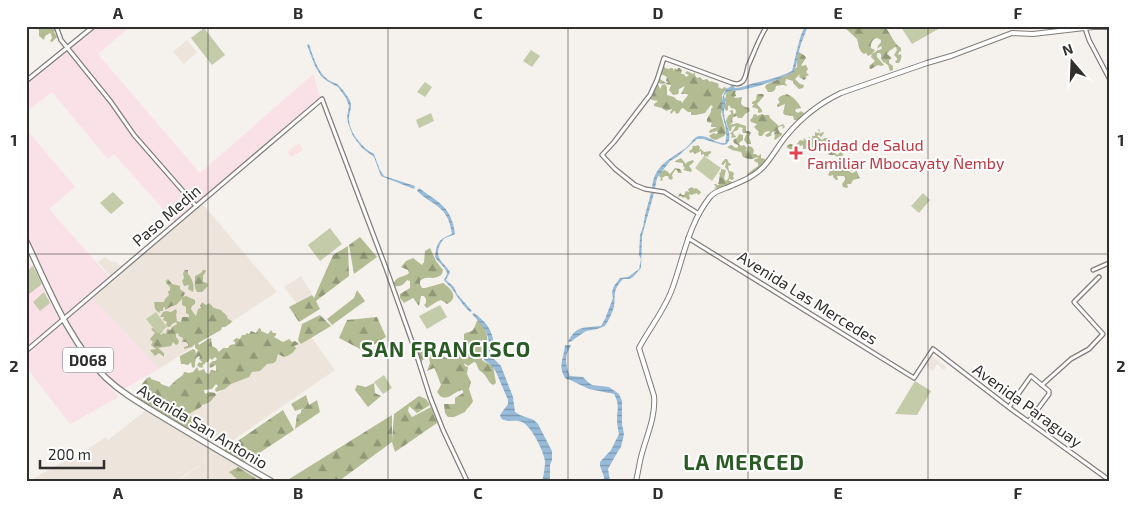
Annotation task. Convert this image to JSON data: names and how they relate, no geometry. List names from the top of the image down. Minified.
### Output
{"streets":{"main road":["D068","Avenida San Antonio"],"street":["Paso Medin","Avenida Las Mercedes","Avenida Paraguay"]},"crossings":[["Paso Medin","D068"],["Avenida Las Mercedes","Avenida Paraguay"],["D068","Avenida San Antonio"]],"districts":["SAN FRANCISCO","LA MERCED"],"places":{"health":["Unidad de Salud Familiar Mbocayaty Ñemby"]},"scale_bar":"200 m","north":"top","grid":{"columns":["A","B","C","D","E","F"],"rows":["1","2"]}}
